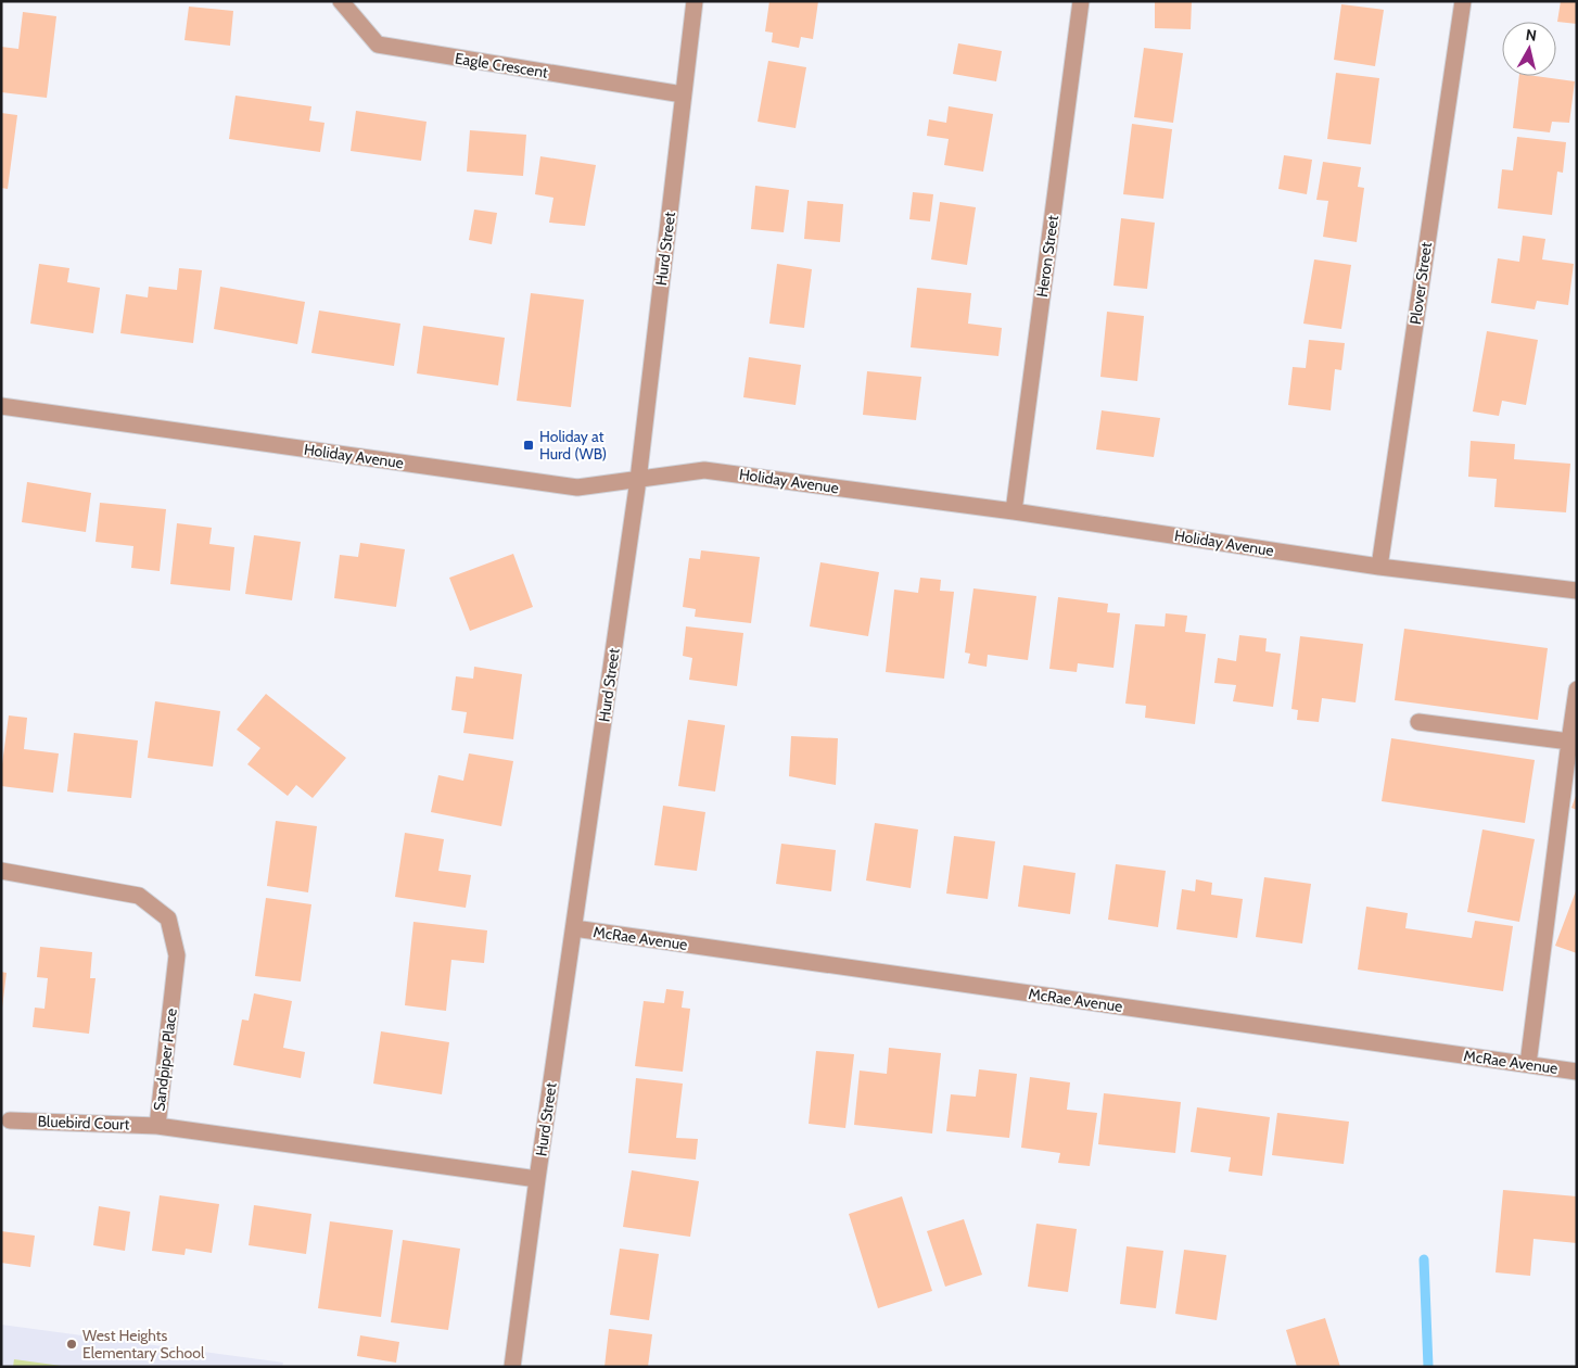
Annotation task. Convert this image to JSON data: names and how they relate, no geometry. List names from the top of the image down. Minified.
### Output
{"streets":{"street":["Eagle Crescent","Hurd Street","Heron Street","Plover Street","Holiday Avenue","McRae Avenue","Sandpiper Place","Bluebird Court"]},"crossings":[["Eagle Crescent","Hurd Street"],["Hurd Street","Holiday Avenue"],["Hurd Street","McRae Avenue"],["Hurd Street","Sandpiper Place"],["Heron Street","Holiday Avenue"],["Plover Street","Holiday Avenue"],["Sandpiper Place","Bluebird Court"]],"places":{"transit":["Holiday at Hurd (WB)"],"other":["West Heights Elementary School"]},"north":"top"}
